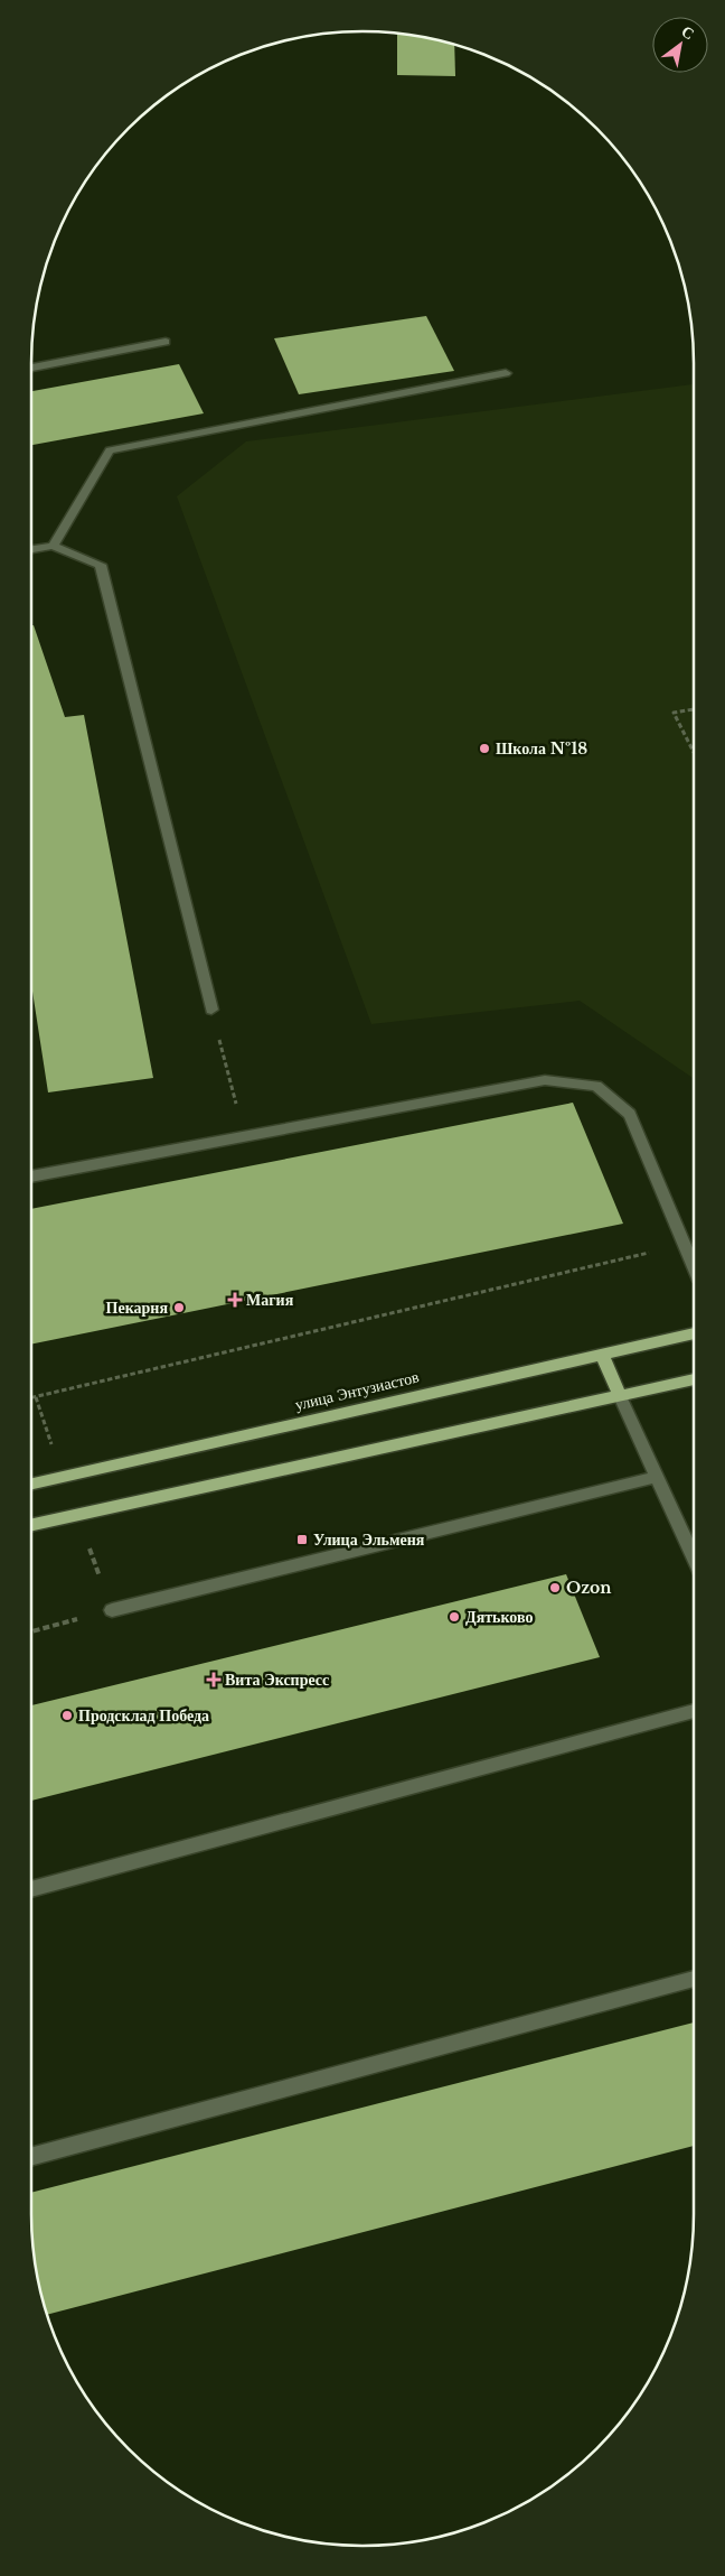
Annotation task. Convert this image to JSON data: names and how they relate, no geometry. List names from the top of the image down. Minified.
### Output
{"streets":{"main road":["улица Энтузиастов"]},"places":{"other":["Школа №18","Пекарня","Ozon","Дятьково","Продсклад Победа"],"health":["Магия","Вита Экспресс"],"transit":["Улица Эльменя"]},"north":"top right"}
